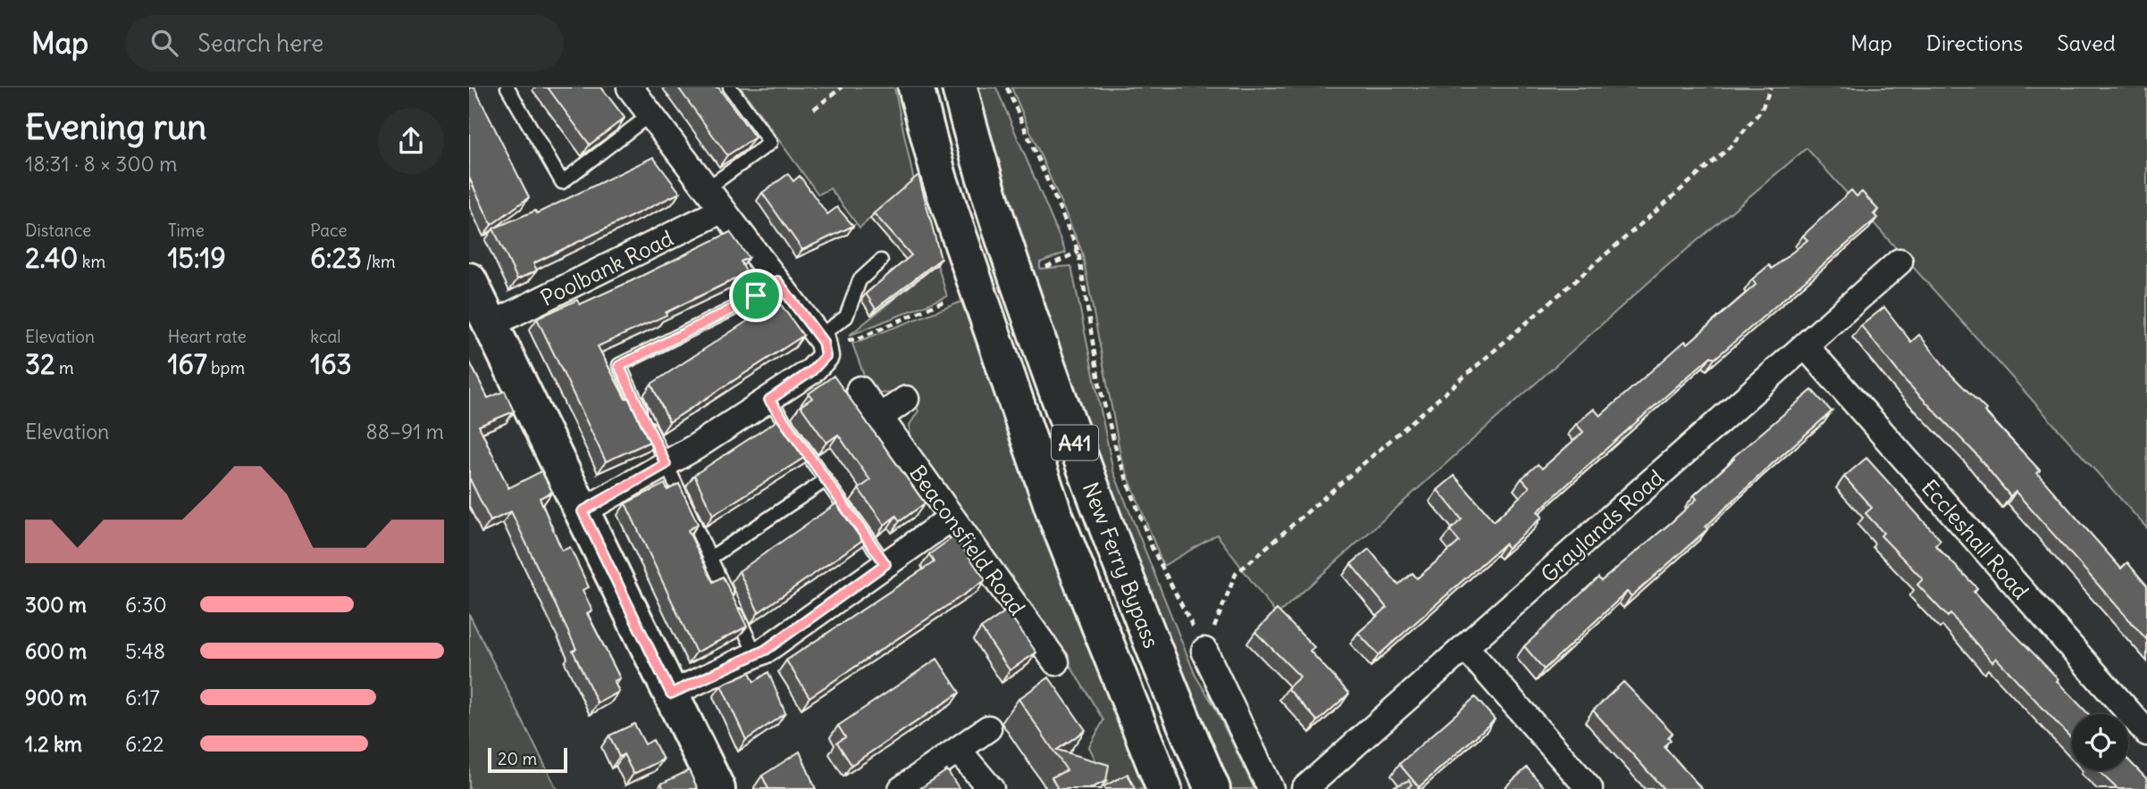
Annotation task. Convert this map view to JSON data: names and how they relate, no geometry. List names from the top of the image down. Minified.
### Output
{"streets":{"main road":["A41","New Ferry Bypass"],"street":["Poolbank Road","Graylands Road","Eccleshall Road","Beaconsfield Road"]},"crossings":[["Graylands Road","Eccleshall Road"]],"scale_bar":"20 m","page":{"header":"Map","search":"Search here","nav":["Map","Directions","Saved"],"heading":["Evening run","18:31 · 8 × 300 m"],"stats":[["Distance","2.40 km"],["Time","15:19"],["Pace","6:23 /km"],["Elevation","32 m"],["Heart rate","167 bpm"],["kcal","163"]],"chart":["Elevation","88–91 m"],"list":[{"name":"300 m","note":"6:30"},{"name":"600 m","note":"5:48"},{"name":"900 m","note":"6:17"},{"name":"1.2 km","note":"6:22"}],"scale":"20 m"}}
